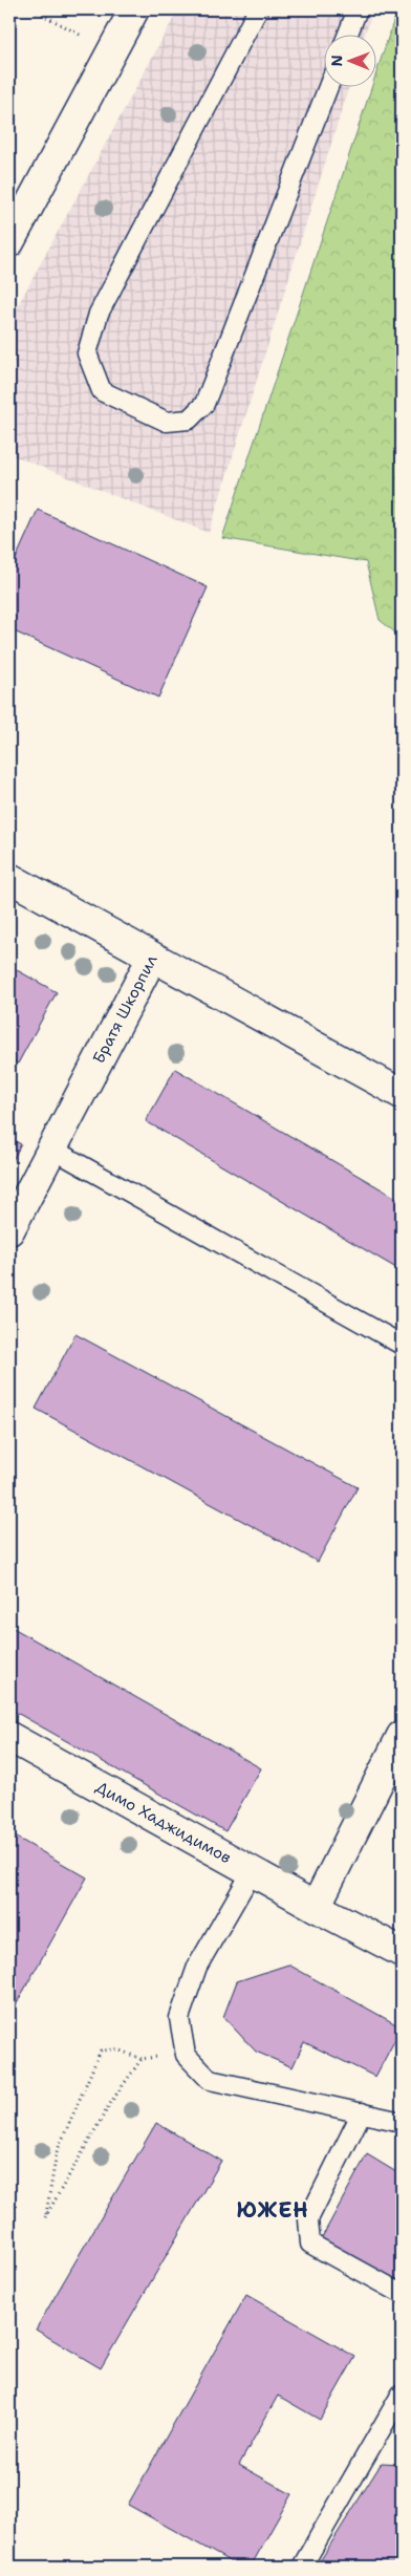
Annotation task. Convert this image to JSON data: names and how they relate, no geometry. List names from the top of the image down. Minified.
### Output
{"streets":{"street":["Братя Шкорпил","Димо Хаджидимов"]},"districts":["ЮЖЕН"],"north":"left"}
